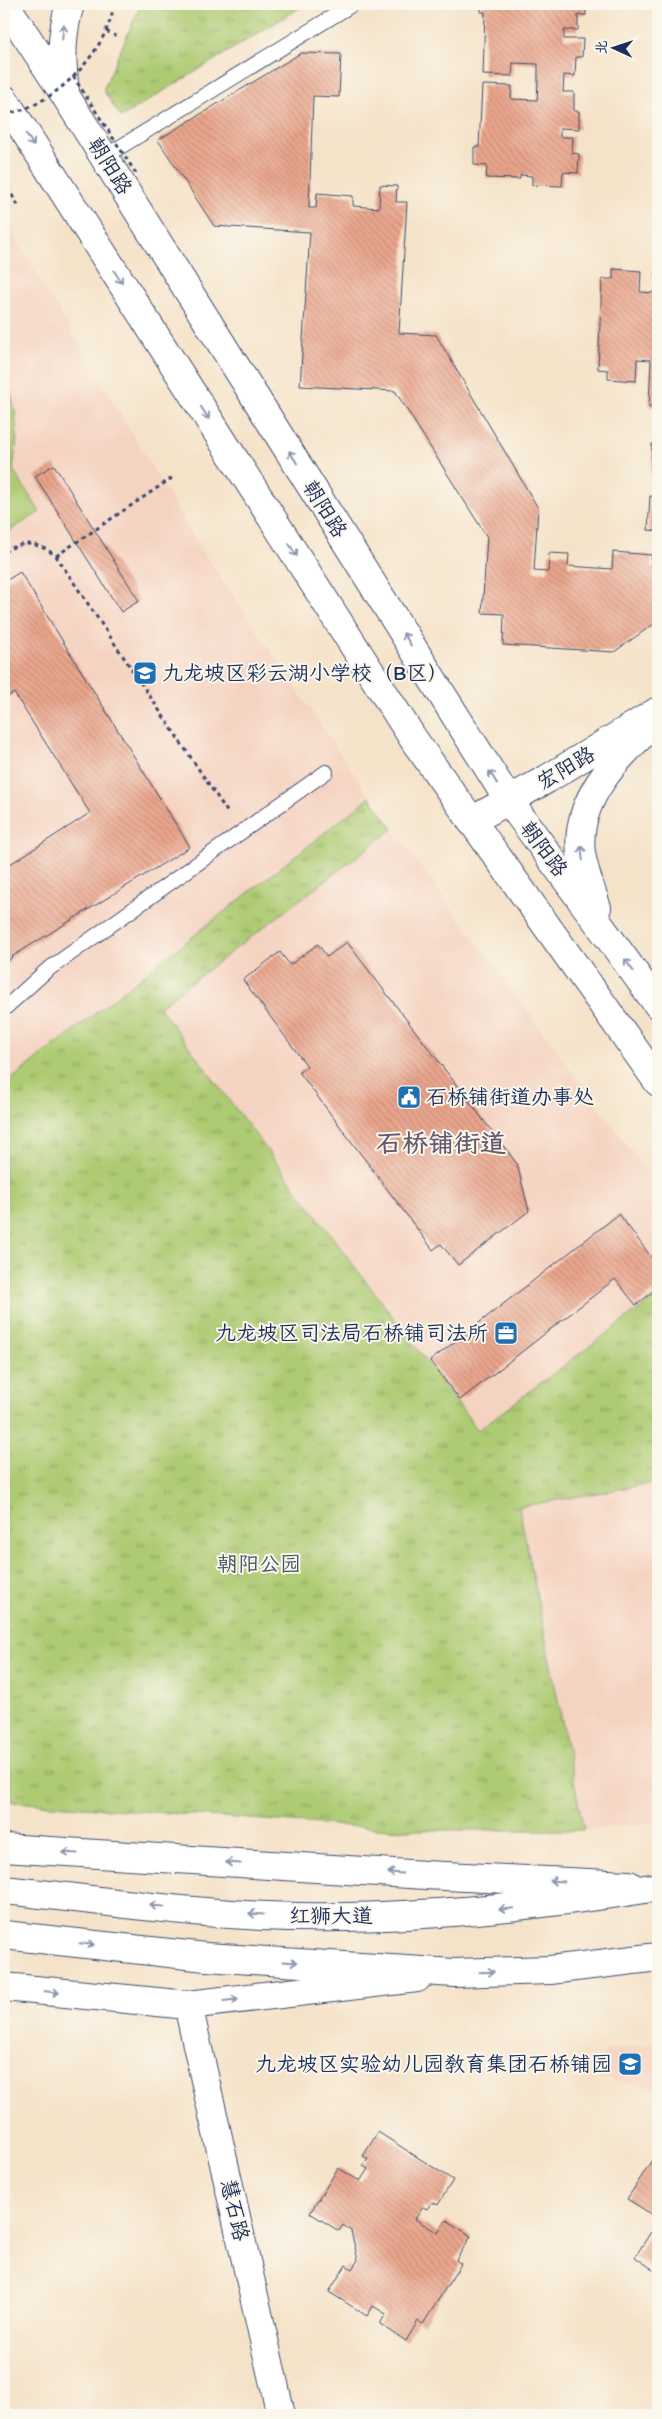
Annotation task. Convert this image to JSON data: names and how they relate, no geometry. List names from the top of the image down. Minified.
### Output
{"streets":{"main road":["朝阳路","宏阳路","红狮大道","慧石路"]},"crossings":[["朝阳路","宏阳路"]],"districts":["石桥铺街道"],"parks":["朝阳公园"],"places":{"school or university":["九龙坡区彩云湖小学校（B区）","九龙坡区实验幼儿园教育集团石桥铺园"],"public building":["石桥铺街道办事处"],"office":["九龙坡区司法局石桥铺司法所"]},"north":"left"}
